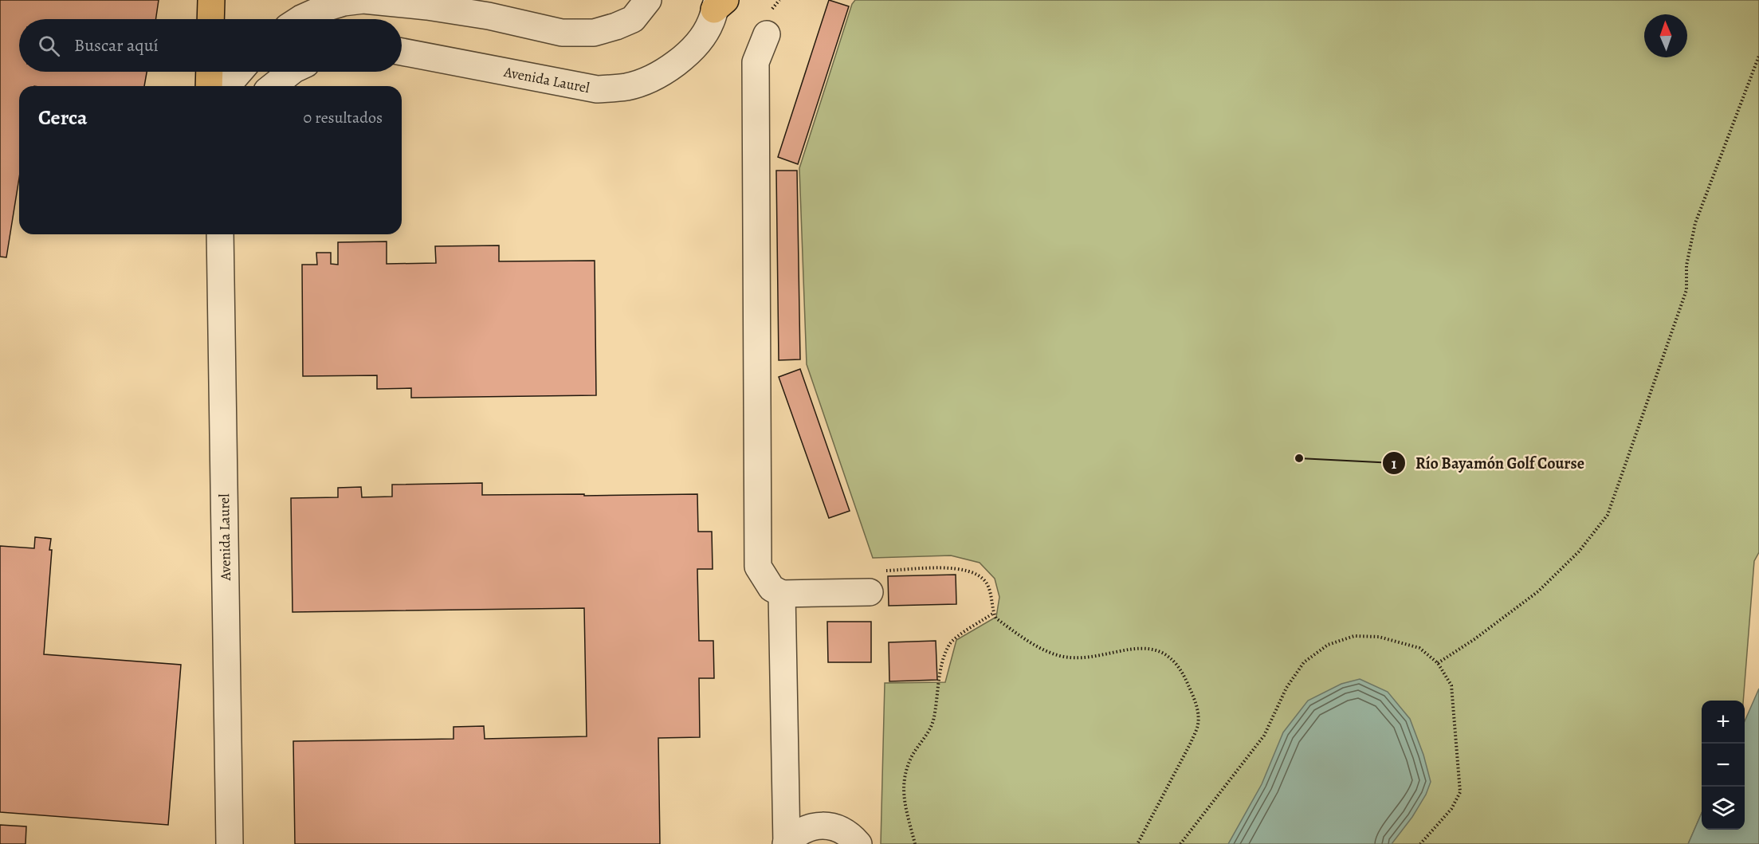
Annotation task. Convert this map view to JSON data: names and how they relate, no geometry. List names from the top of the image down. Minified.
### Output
{"streets":{"street":["Avenida Laurel"]},"places":["Río Bayamón Golf Course"],"north":"top","page":{"search":"Buscar aquí","heading":["Cerca","0 resultados"],"map_buttons":["+","−"]}}
